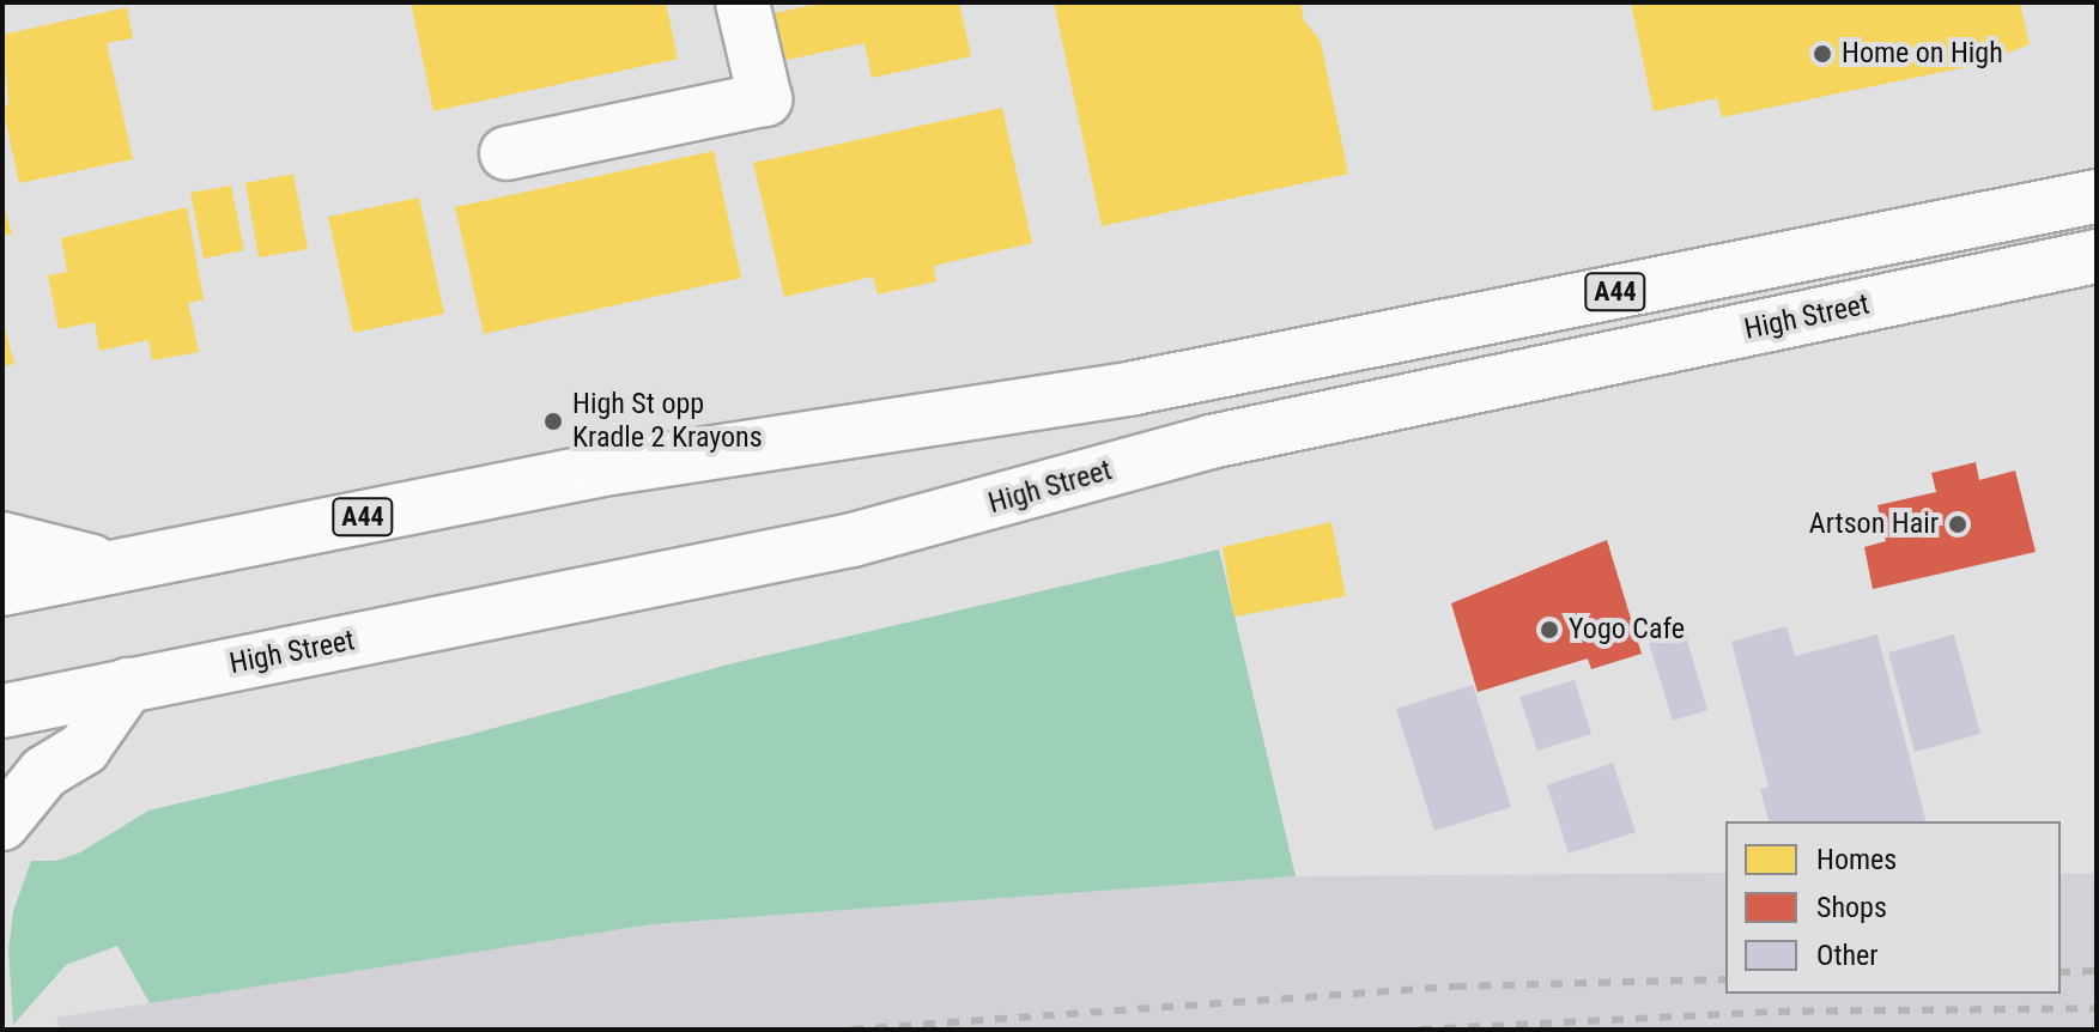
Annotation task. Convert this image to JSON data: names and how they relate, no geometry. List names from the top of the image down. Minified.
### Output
{"streets":{"main road":["A44","High Street"]},"places":["Home on High","High St opp Kradle 2 Krayons","Artson Hair","Yogo Cafe"],"legend":["Homes","Shops","Other"]}
